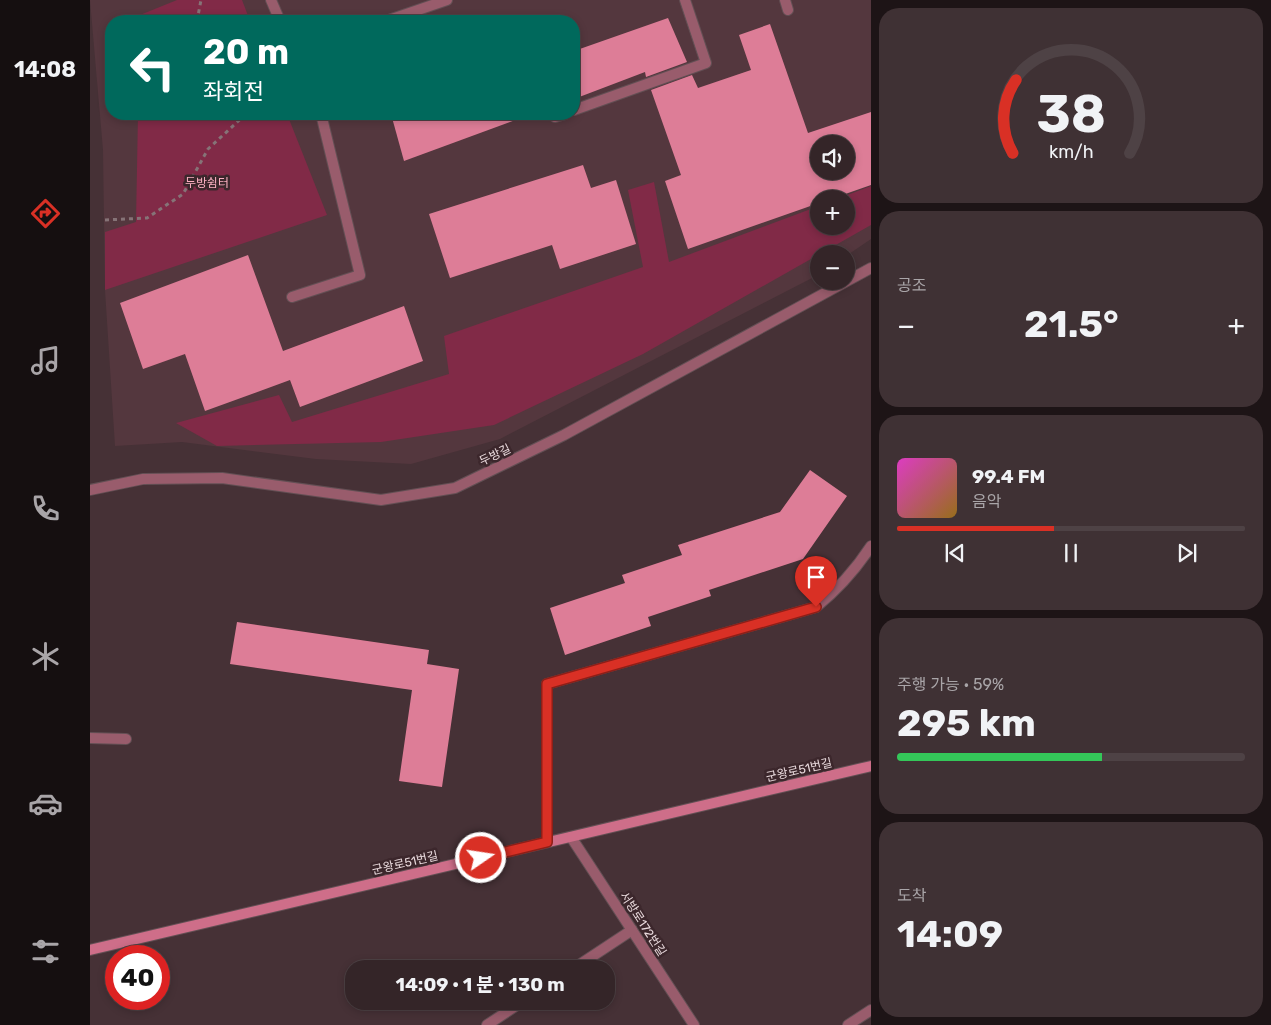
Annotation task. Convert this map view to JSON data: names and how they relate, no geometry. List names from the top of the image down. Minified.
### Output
{"streets":{"street":["두방길","군왕로51번길","서방로172번길"]},"crossings":[["군왕로51번길","서방로172번길"]],"parks":["두방쉼터"],"page":{"tabs":"14:08","turn":["20 m","좌회전"],"map_buttons":["+","−"],"tile":["공조",["주행 가능 · 59%","295 km"],["도착","14:09"]],"heat":["−","21.5°","+"],"song":["99.4 FM","음악"],"limit":"40","trip":"14:09 · 1 분 · 130 m","gauge":["38","km/h"]}}
